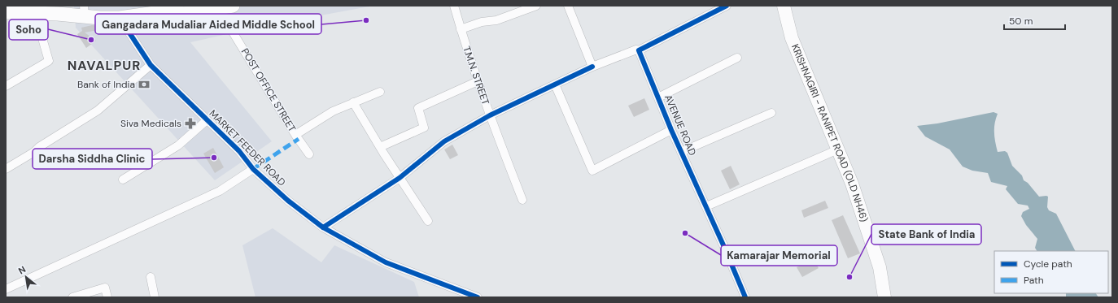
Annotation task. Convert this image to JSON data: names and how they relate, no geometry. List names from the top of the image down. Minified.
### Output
{"streets":{"main road":["KRISHNAGIRI - RANIPET ROAD (OLD NH46)"],"street":["T.M.N. STREET","POST OFFICE STREET","AVENUE ROAD","MARKET FEEDER ROAD"]},"districts":["NAVALPUR"],"places":{"other":["Gangadara Mudaliar Aided Middle School","Soho","Darsha Siddha Clinic","Kamarajar Memorial","State Bank of India"],"bank":["Bank of India"],"pharmacy":["Siva Medicals"]},"legend":["Cycle path","Path"],"scale_bar":"50 m","north":"top left"}
